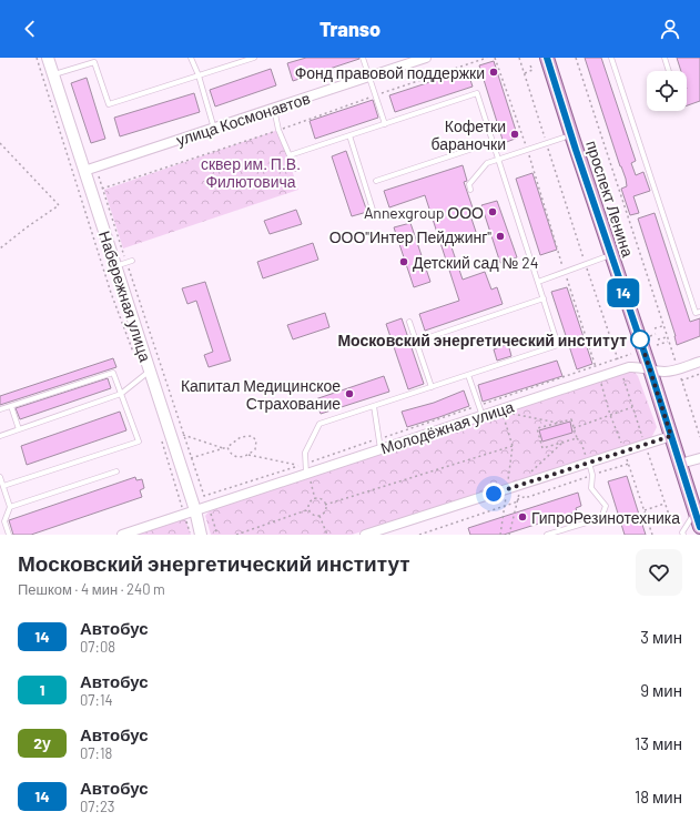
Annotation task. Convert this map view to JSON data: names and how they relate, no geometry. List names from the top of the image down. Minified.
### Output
{"streets":{"main road":["проспект Ленина"],"street":["улица Космонавтов","Набережная улица","Молодёжная улица"]},"crossings":[["улица Космонавтов","Набережная улица"],["проспект Ленина","Молодёжная улица"],["Набережная улица","Молодёжная улица"]],"parks":["сквер им. П.В. Филютовича"],"places":["Фонд правовой поддержки","Кофетки бараночки","Annexgroup ООО","ООО\"Интер Пейджинг\"","Детский сад № 24","Московский энергетический институт","Капитал Медицинское Страхование","ГипроРезинотехника"],"lines":["bus line 14"],"page":{"header":"Transo","on_map":"14","heading":["Московский энергетический институт","Пешком · 4 мин · 240 m"],"list":[{"mark":"14","name":"Автобус","note":"07:08","value":"3 мин"},{"mark":"1","name":"Автобус","note":"07:14","value":"9 мин"},{"mark":"2у","name":"Автобус","note":"07:18","value":"13 мин"},{"mark":"14","name":"Автобус","note":"07:23","value":"18 мин"}]}}
